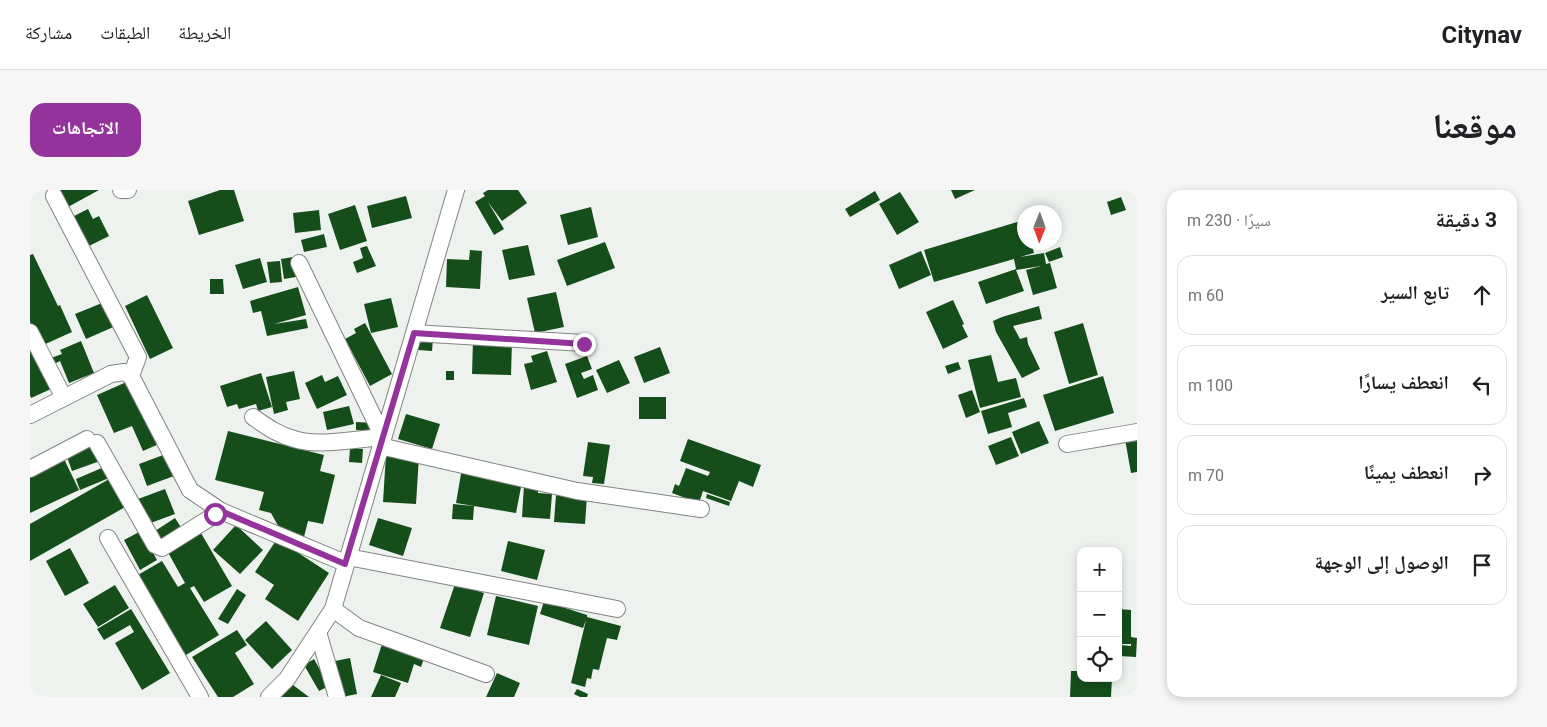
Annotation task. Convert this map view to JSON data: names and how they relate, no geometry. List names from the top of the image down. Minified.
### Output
{"north":"bottom","page":{"header":"Citynav","nav":["الخريطة","الطبقات","مشاركة"],"title":"موقعنا","buttons":"الاتجاهات","heading":["3 دقيقة","سيرًا · 230 m"],"list":[["تابع السير","60 m"],["انعطف يسارًا","100 m"],["انعطف يمينًا","70 m"],"الوصول إلى الوجهة"],"map_buttons":["+","−"]}}
